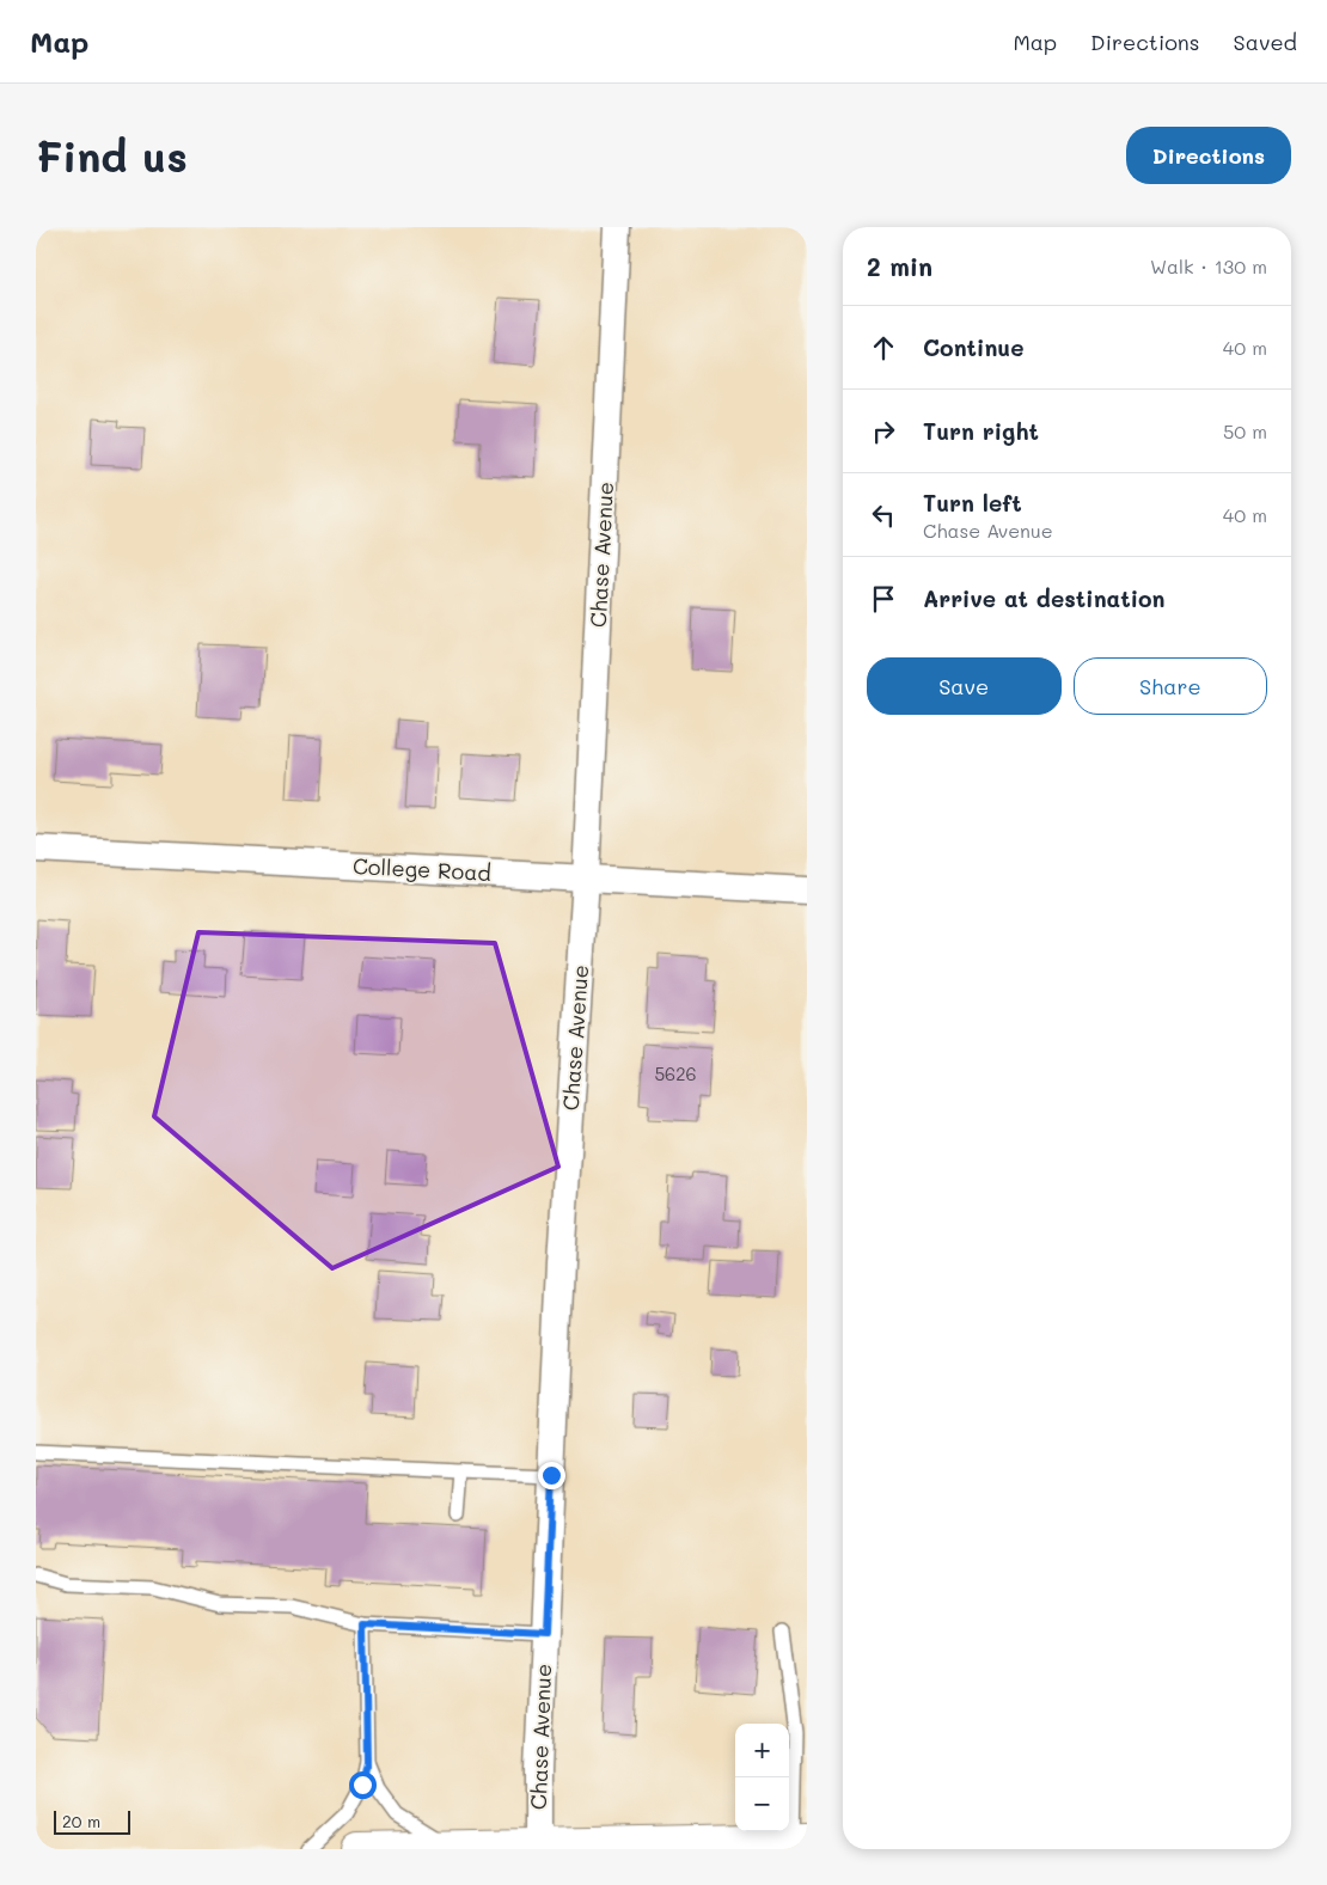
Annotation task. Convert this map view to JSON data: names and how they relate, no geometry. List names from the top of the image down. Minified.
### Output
{"streets":{"street":["Chase Avenue","College Road"]},"crossings":[["Chase Avenue","College Road"]],"house_numbers":["5626"],"scale_bar":"20 m","page":{"header":"Map","nav":["Map","Directions","Saved"],"buttons":["Directions",["Save","Share"]],"title":"Find us","heading":["2 min","Walk · 130 m"],"list":[["Continue","40 m"],["Turn right","50 m"],["Turn left","Chase Avenue","40 m"],"Arrive at destination"],"map_buttons":["+","−"],"scale":"20 m"}}
